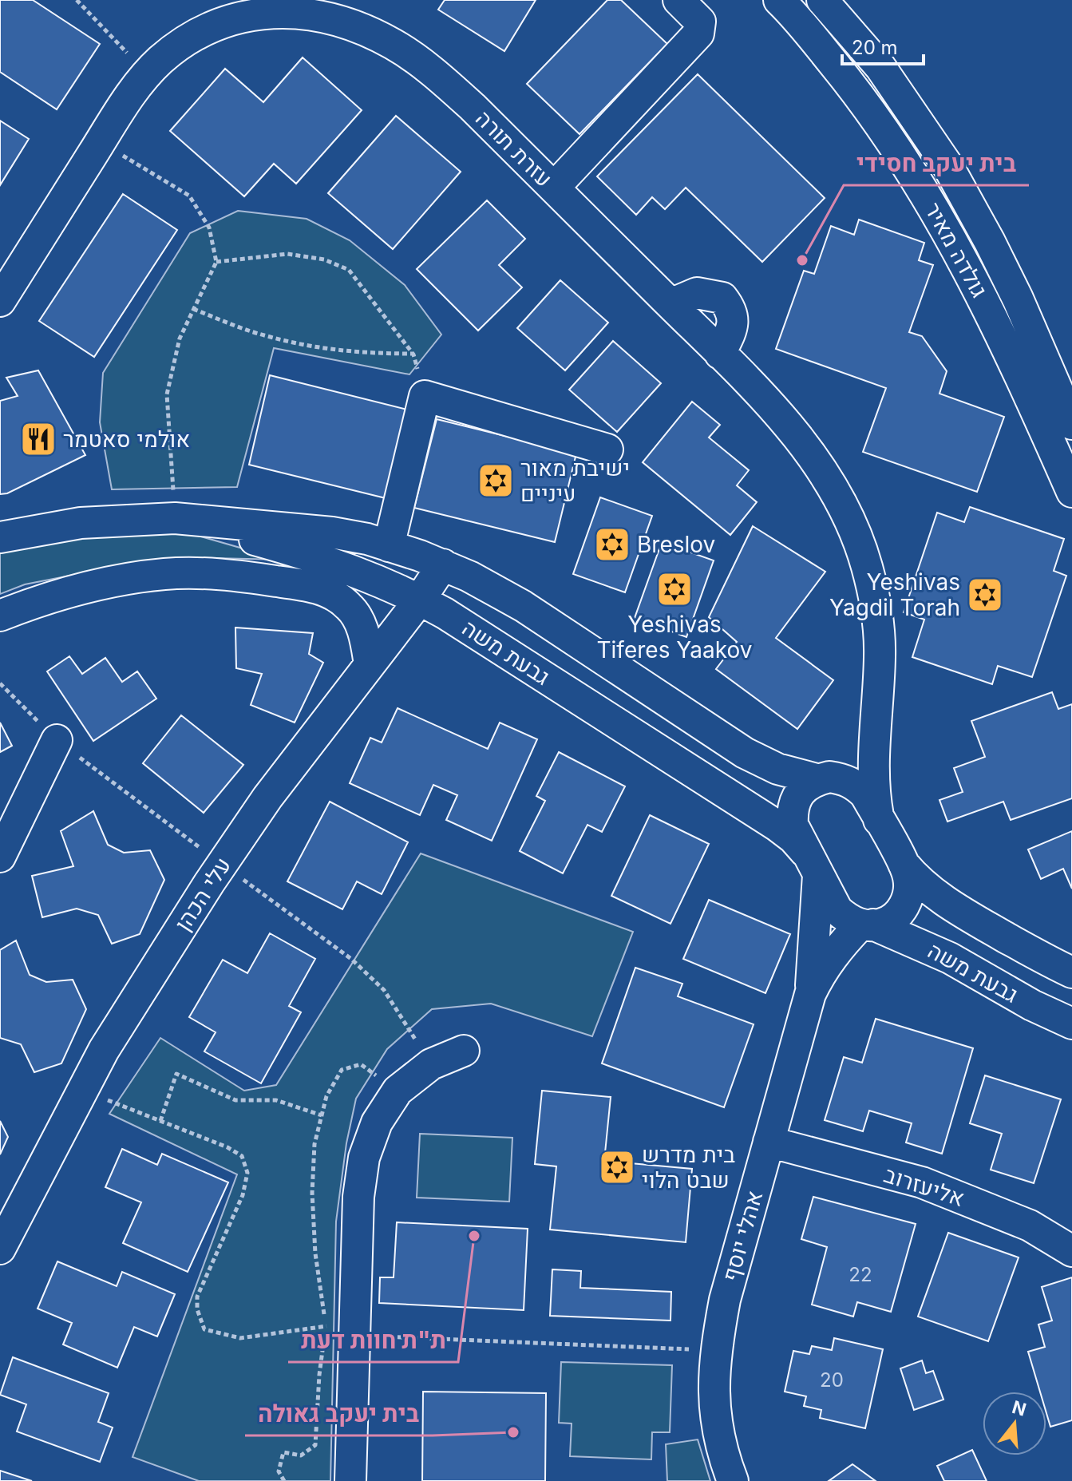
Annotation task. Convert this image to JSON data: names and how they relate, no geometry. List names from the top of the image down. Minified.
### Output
{"streets":{"street":["עזרת תורה","גולדה מאיר","גבעת משה","עלי הכהן","אליעזרוב","אהלי יוסף"]},"crossings":[["עזרת תורה","גבעת משה"],["גבעת משה","עלי הכהן"],["אליעזרוב","אהלי יוסף"]],"places":{"other":["בית יעקב חסידי","ת\"ת חוות דעת","בית יעקב גאולה"],"restaurant":["אולמי סאטמר"],"synagogue":["ישיבת מאור עיניים","Breslov","Yeshivas Tiferes Yaakov","Yeshivas Yagdil Torah","בית מדרש שבט הלוי"]},"house_numbers":["22","20"],"scale_bar":"20 m","north":"top"}
